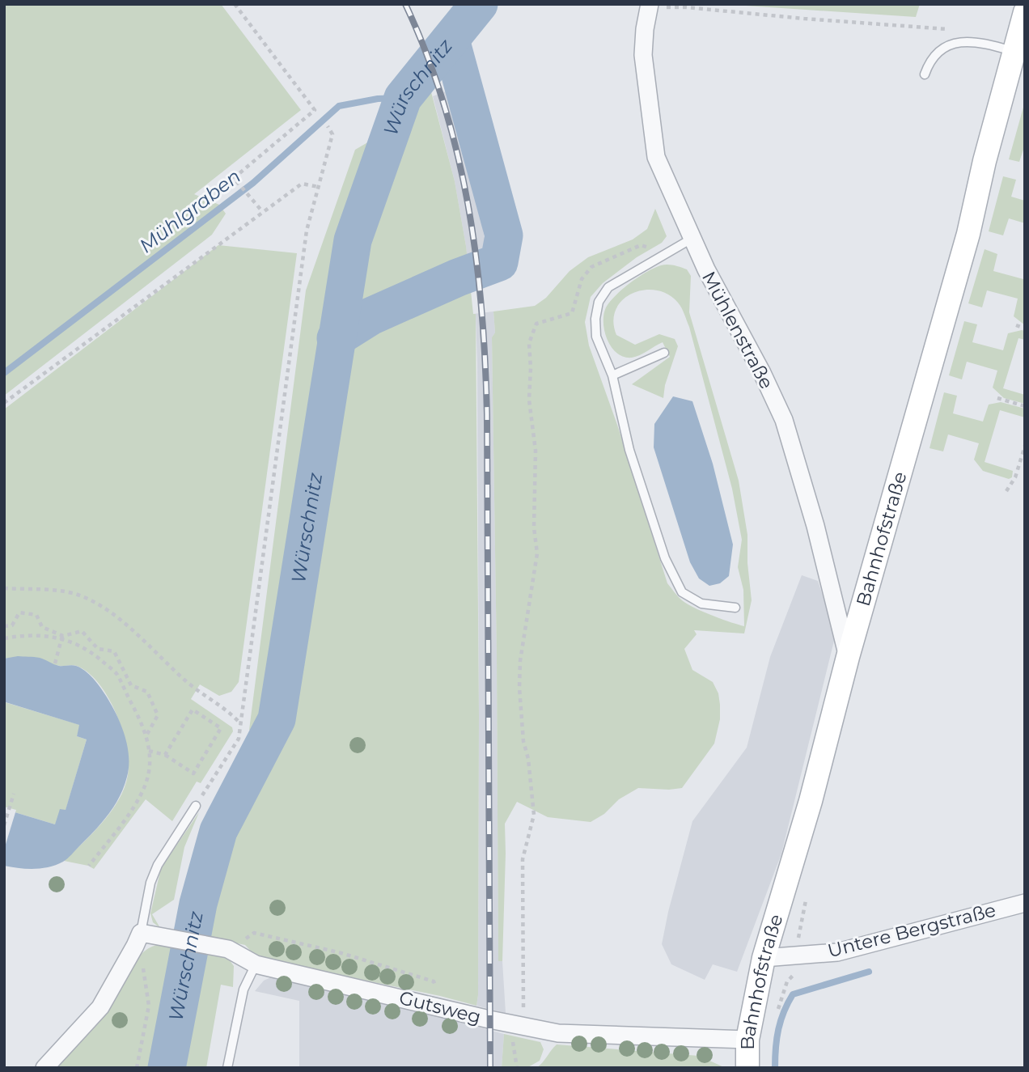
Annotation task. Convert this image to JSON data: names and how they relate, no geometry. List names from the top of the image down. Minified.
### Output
{"streets":{"main road":["Bahnhofstraße"],"street":["Mühlenstraße","Untere Bergstraße","Gutsweg"]},"crossings":[["Mühlenstraße","Bahnhofstraße"],["Bahnhofstraße","Untere Bergstraße"],["Bahnhofstraße","Gutsweg"]],"water":["Würschnitz","Mühlgraben"]}
